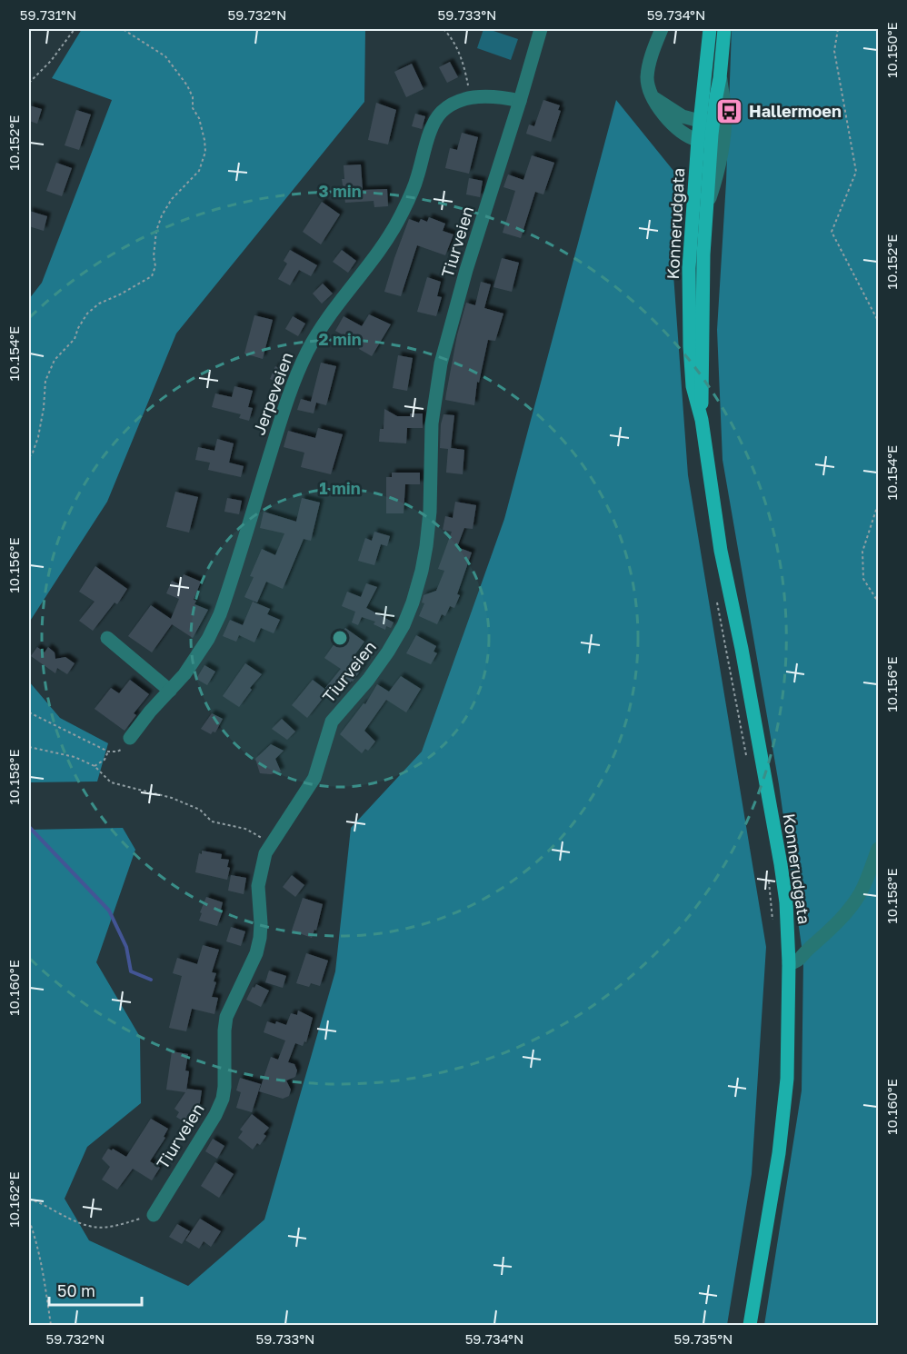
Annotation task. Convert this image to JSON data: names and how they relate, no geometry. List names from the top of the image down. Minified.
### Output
{"streets":{"main road":["Konnerudgata"],"street":["Tiurveien","Jerpeveien"]},"crossings":[["Tiurveien","Jerpeveien"]],"places":{"bus stop":["Hallermoen"]},"scale_bar":"50 m","coordinates":["59.731°N","59.732°N","59.733°N","59.734°N","10.150°E","10.152°E","10.154°E","10.156°E","10.158°E","10.160°E","10.162°E","59.735°N"],"rings":["3 min","2 min","1 min"]}
